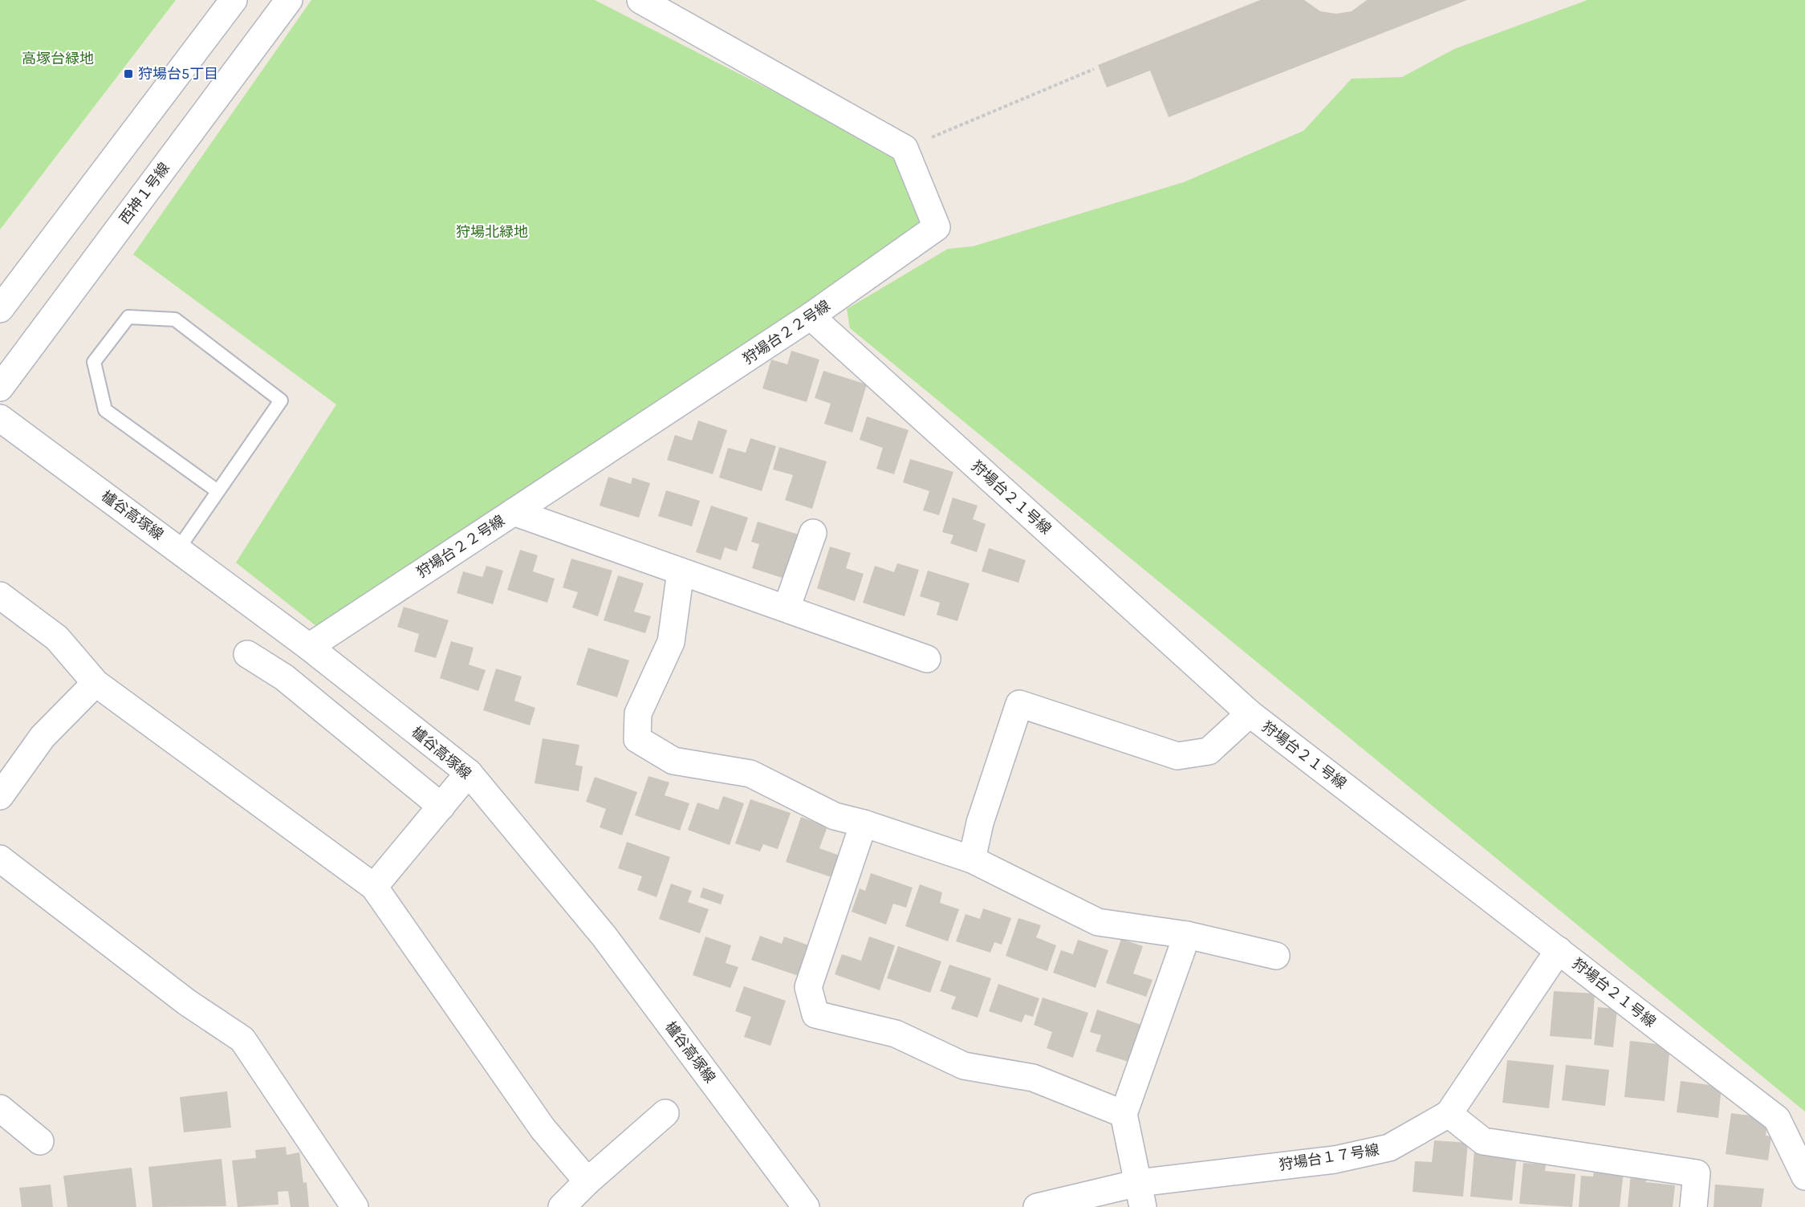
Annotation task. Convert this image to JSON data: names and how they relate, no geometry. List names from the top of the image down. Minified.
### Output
{"streets":{"street":["西神１号線","狩場台２２号線","狩場台２１号線","櫨谷高塚線","狩場台１７号線"]},"crossings":[["狩場台２２号線","狩場台２１号線"],["狩場台２２号線","櫨谷高塚線"],["狩場台２１号線","狩場台１７号線"]],"parks":["高塚台緑地","狩場北緑地"],"places":{"transit":["狩場台5丁目"]}}
